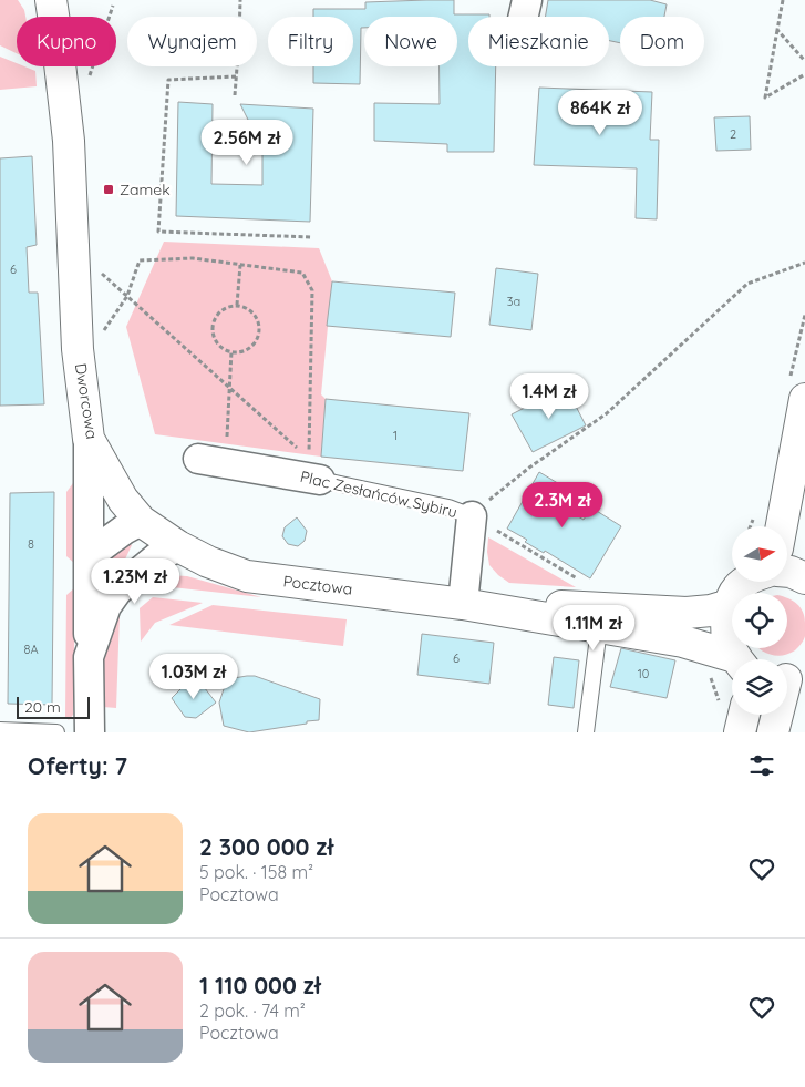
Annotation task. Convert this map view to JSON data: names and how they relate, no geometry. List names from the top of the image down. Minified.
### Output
{"streets":{"main road":["Dworcowa","Pocztowa"],"street":["Plac Zesłańców Sybiru"]},"crossings":[["Dworcowa","Pocztowa"],["Plac Zesłańców Sybiru","Pocztowa"]],"places":{"transit":["Zamek"]},"house_numbers":["2","6","3a","1","8","8A","6","10"],"scale_bar":"20 m","north":"right","page":{"chip":["Kupno","Wynajem","Filtry","Nowe","Mieszkanie","Dom"],"price":["864K zł","2.56M zł","1.4M zł","2.3M zł","1.23M zł","1.11M zł","1.03M zł"],"scale":"20 m","heading":"Oferty: 7","list":[{"name":"2 300 000 zł","note":"5 pok. · 158 m² · Pocztowa"},{"name":"1 110 000 zł","note":"2 pok. · 74 m² · Pocztowa"}]}}
